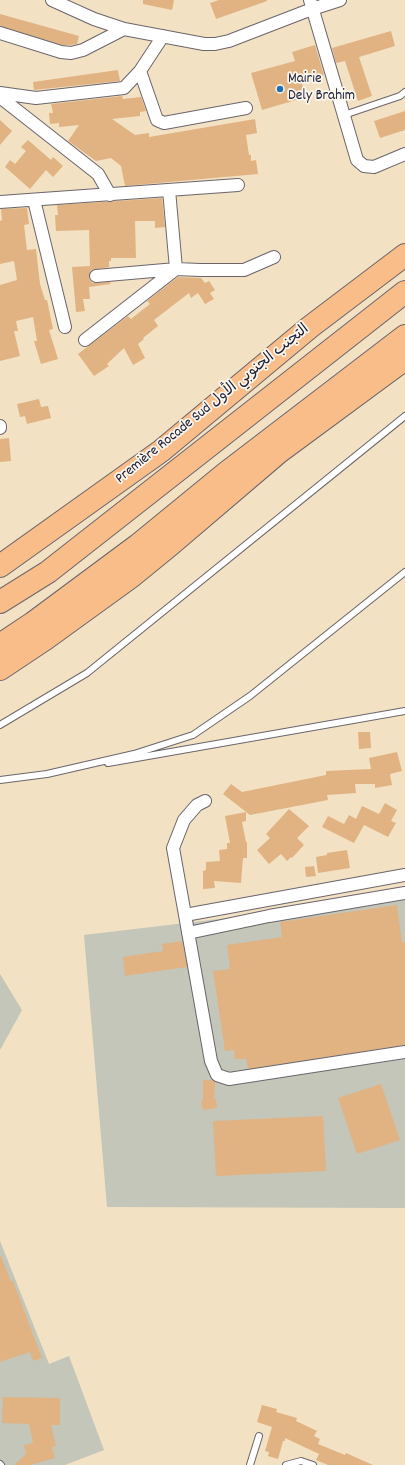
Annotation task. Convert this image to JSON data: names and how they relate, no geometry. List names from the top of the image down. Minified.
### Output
{"streets":{"highway":["Première Rocade Sud التجنب الجنوبي الأول"]},"places":["Mairie Dely Brahim"]}
